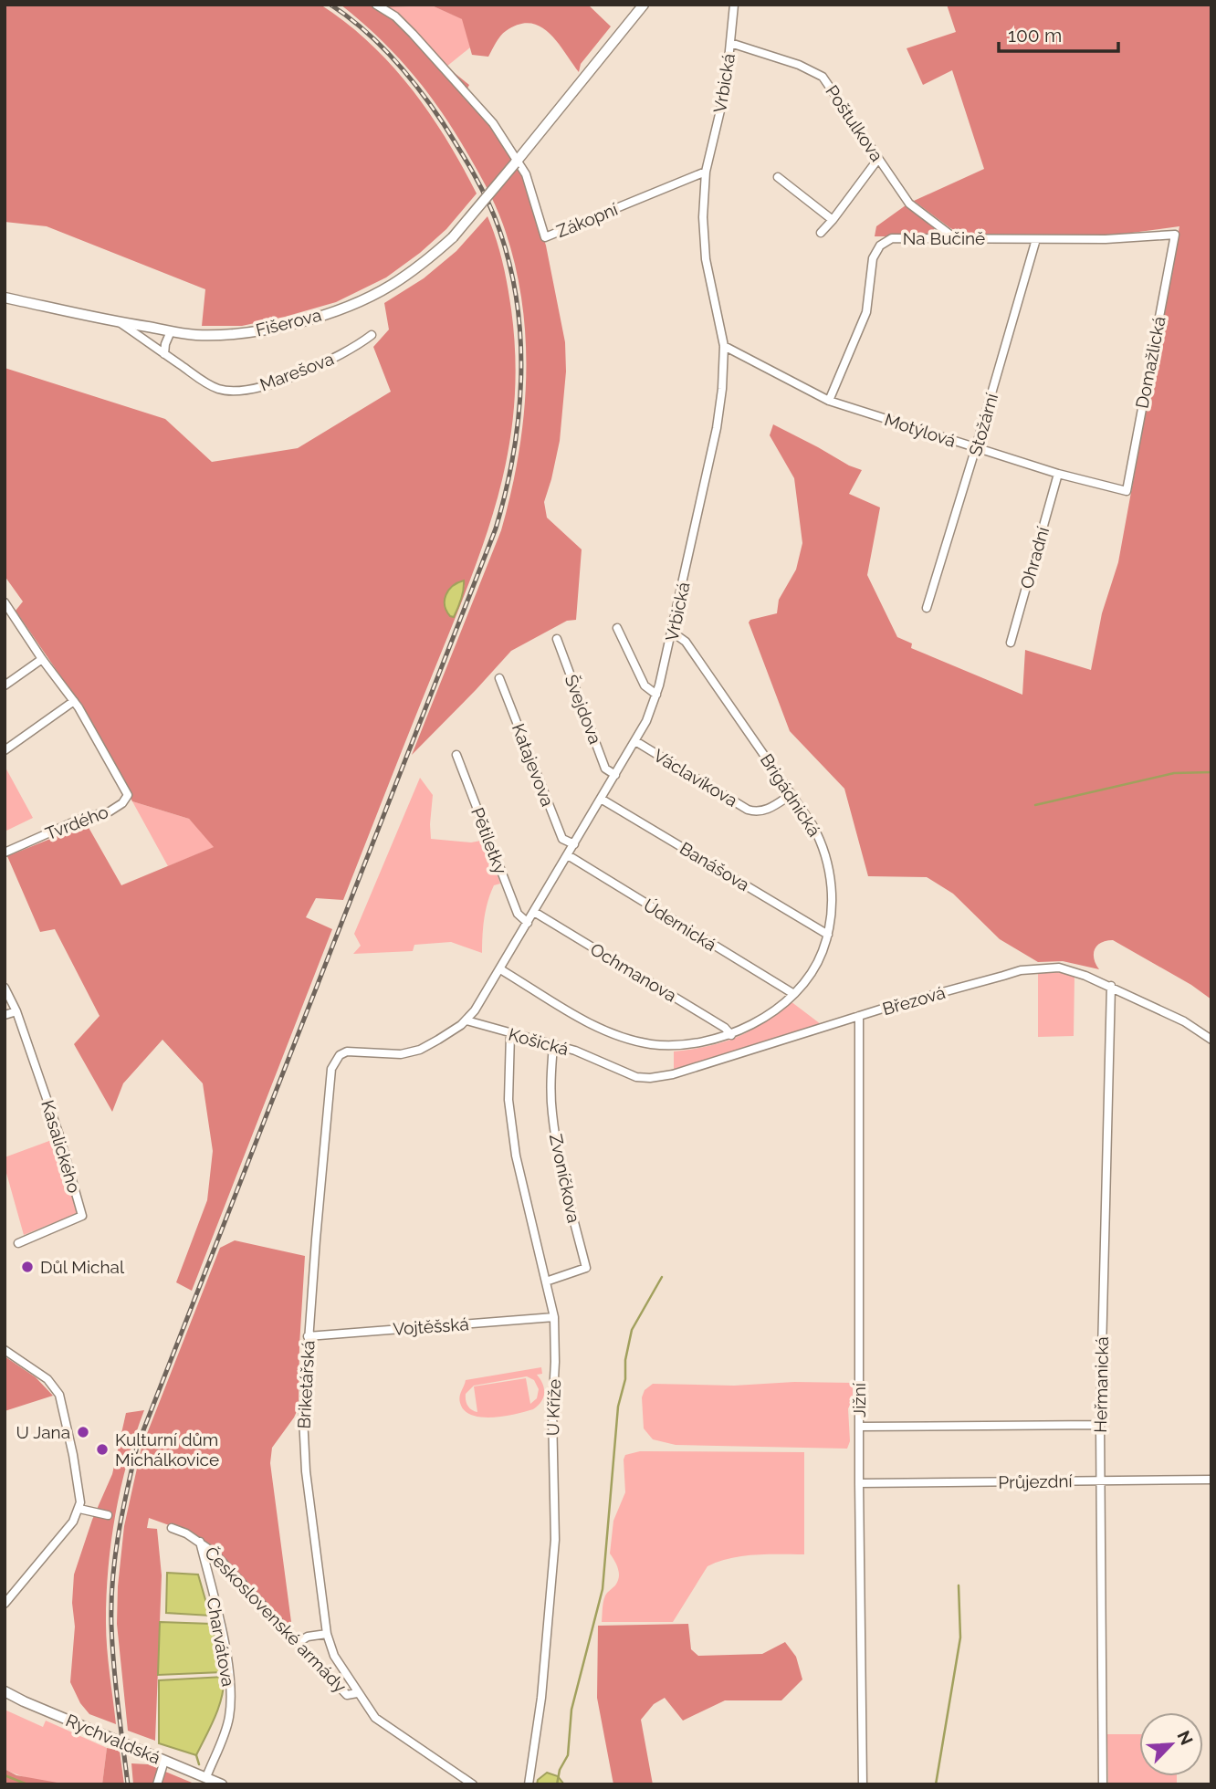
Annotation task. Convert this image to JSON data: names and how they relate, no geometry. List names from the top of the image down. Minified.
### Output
{"streets":{"street":["Vrbická","Poštulkova","Zákopní","Na Bučině","Fišerova","Domažlická","Marešova","Stožární","Motýlová","Ohradní","Švejdova","Katajevova","Václavíkova","Brigádnická","Tvrdého","Pětiletky","Banášova","Údernická","Ochmanova","Březová","Košická","Kasalického","Zvoníčkova","Vojtěšská","Briketářská","Heřmanická","Jižní","U Kříže","Průjezdní","Československé armády","Charvátova","Rychvaldská"]},"crossings":[["Vrbická","Poštulkova"],["Vrbická","Zákopní"],["Vrbická","Motýlová"],["Vrbická","Švejdova"],["Vrbická","Katajevova"],["Vrbická","Václavíkova"],["Vrbická","Brigádnická"],["Vrbická","Pětiletky"],["Vrbická","Banášova"],["Vrbická","Údernická"],["Vrbická","Ochmanova"],["Vrbická","Košická"],["Vrbická","Briketářská"],["Poštulkova","Na Bučině"],["Zákopní","Fišerova"],["Na Bučině","Domažlická"],["Na Bučině","Stožární"],["Na Bučině","Motýlová"],["Fišerova","Marešova"],["Domažlická","Motýlová"],["Stožární","Motýlová"],["Motýlová","Ohradní"],["Václavíkova","Brigádnická"],["Brigádnická","Banášova"],["Brigádnická","Údernická"],["Brigádnická","Ochmanova"],["Březová","Košická"],["Březová","Heřmanická"],["Březová","Jižní"],["Košická","Zvoníčkova"],["Košická","U Kříže"],["Zvoníčkova","U Kříže"],["Vojtěšská","Briketářská"],["Vojtěšská","U Kříže"],["Briketářská","Československé armády"],["Heřmanická","Průjezdní"],["Jižní","Průjezdní"],["Československé armády","Charvátova"],["Charvátova","Rychvaldská"]],"places":["Důl Michal","U Jana","Kulturní dům Michálkovice"],"scale_bar":"100 m","north":"top right"}
